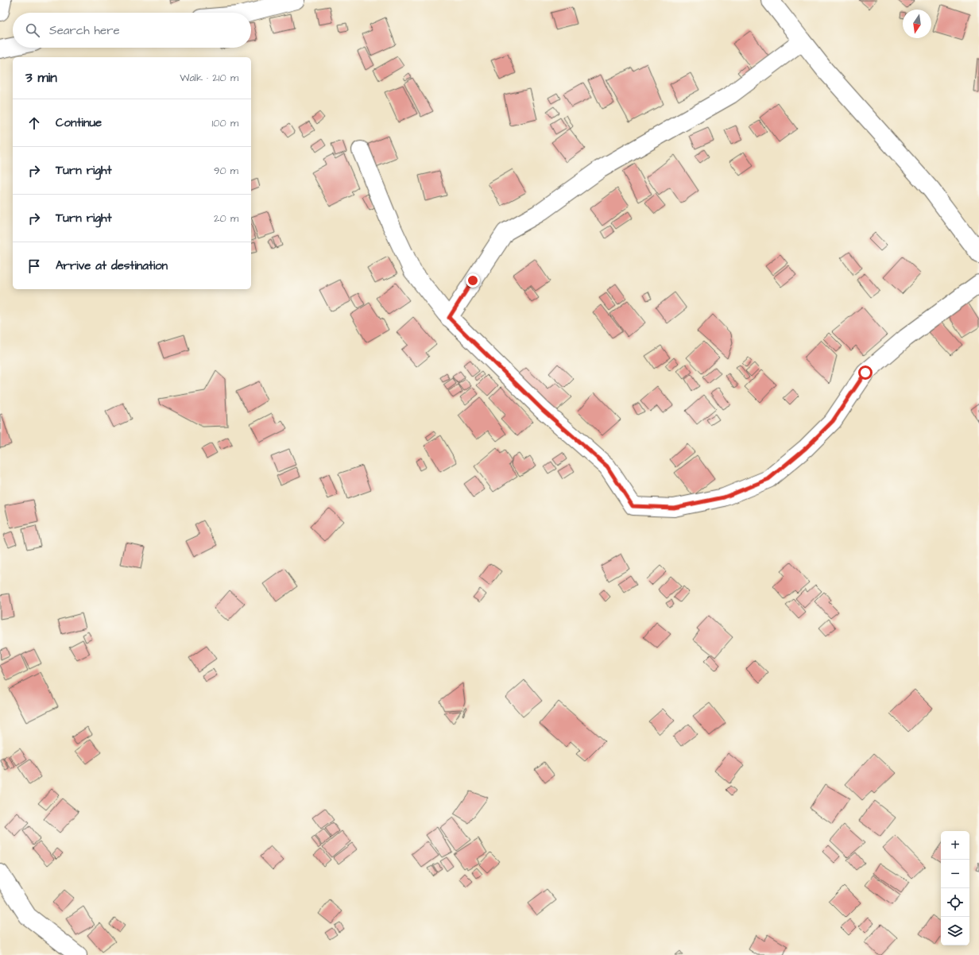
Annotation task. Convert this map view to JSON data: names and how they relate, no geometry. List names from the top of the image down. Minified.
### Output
{"north":"bottom","page":{"search":"Search here","heading":["3 min","Walk · 210 m"],"list":[["Continue","100 m"],["Turn right","90 m"],["Turn right","20 m"],"Arrive at destination"],"map_buttons":["+","−"]}}
